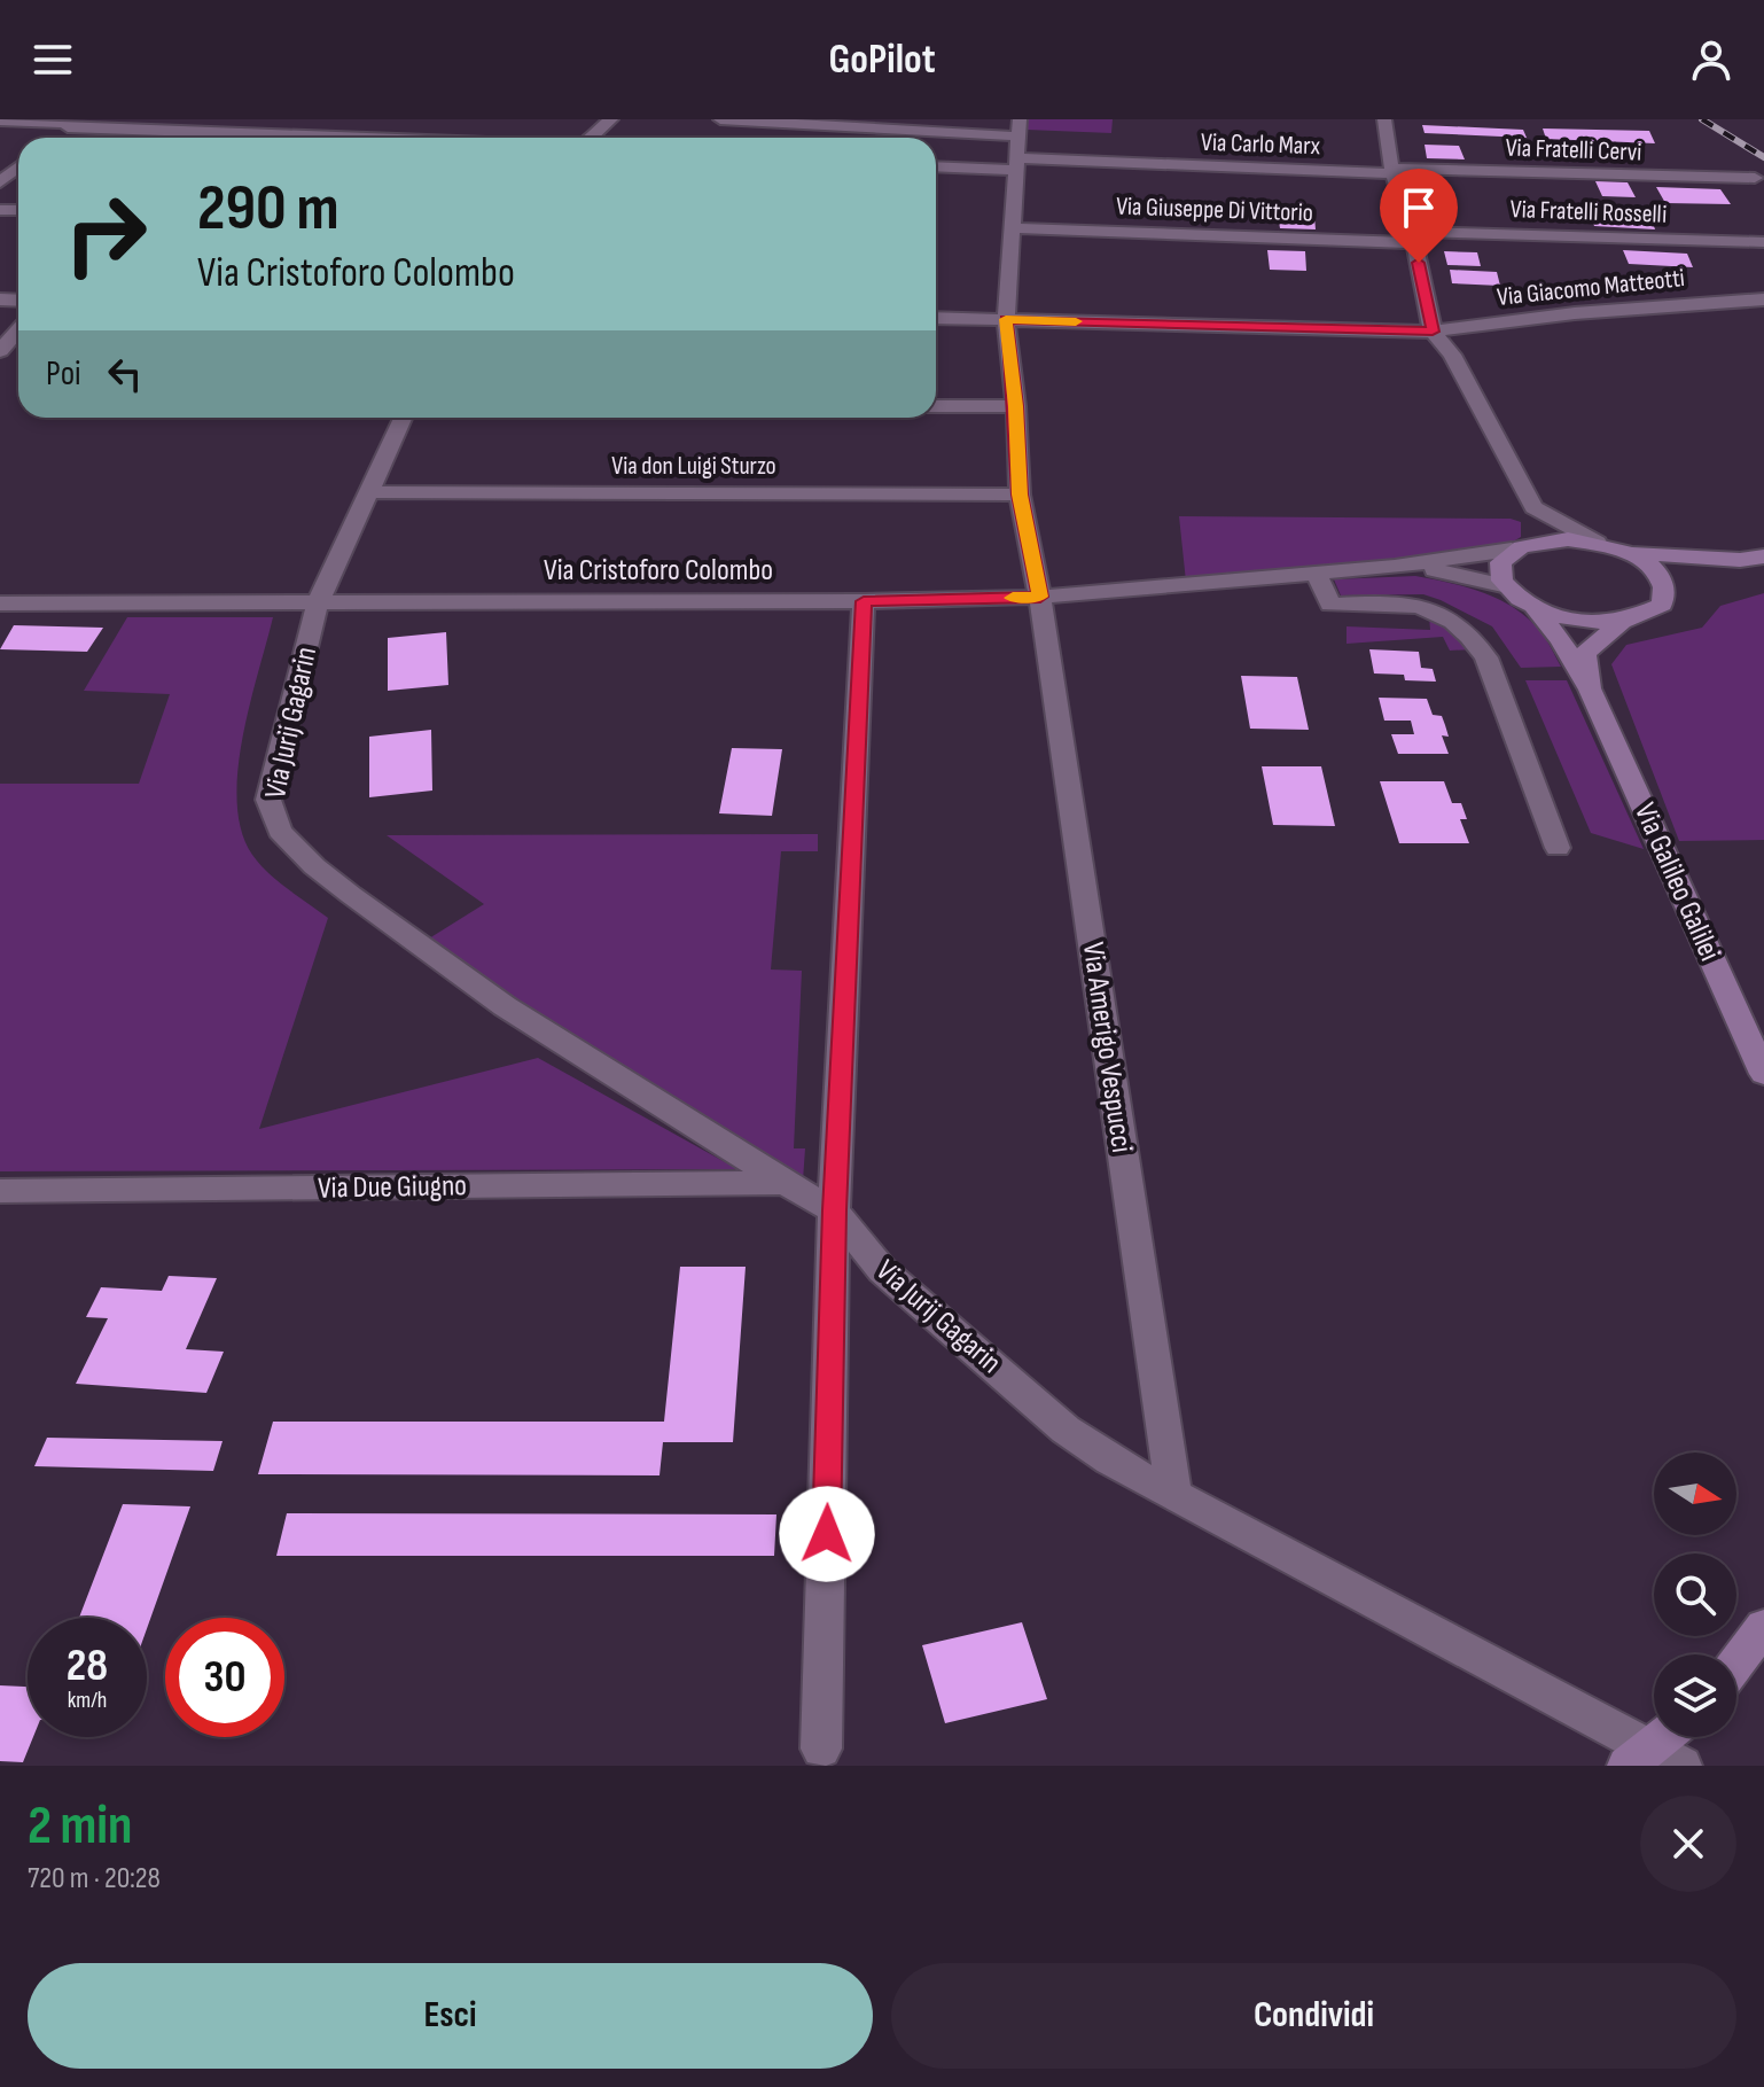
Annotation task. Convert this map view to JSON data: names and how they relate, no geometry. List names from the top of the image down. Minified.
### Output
{"streets":{"street":["Via Carlo Marx","Via Fratelli Cervi","Via Giuseppe Di Vittorio","Via Fratelli Rosselli","Via Giacomo Matteotti","Via don Luigi Sturzo","Via Cristoforo Colombo","Via Jurij Gagarin","Via Galileo Galilei","Via Amerigo Vespucci","Via Due Giugno"]},"crossings":[["Via Carlo Marx","Via Fratelli Cervi"],["Via Carlo Marx","Via Amerigo Vespucci"],["Via Giuseppe Di Vittorio","Via Fratelli Rosselli"],["Via Giuseppe Di Vittorio","Via Amerigo Vespucci"],["Via Giacomo Matteotti","Via Amerigo Vespucci"],["Via don Luigi Sturzo","Via Jurij Gagarin"],["Via don Luigi Sturzo","Via Amerigo Vespucci"],["Via Cristoforo Colombo","Via Jurij Gagarin"],["Via Cristoforo Colombo","Via Amerigo Vespucci"],["Via Jurij Gagarin","Via Amerigo Vespucci"],["Via Jurij Gagarin","Via Due Giugno"]],"north":"right","page":{"header":"GoPilot","turn":["290 m","Via Cristoforo Colombo"],"then":"Poi","speed":"28 km/h","limit":"30","heading":["2 min","720 m · 20:28"],"buttons":["Esci","Condividi"]}}
